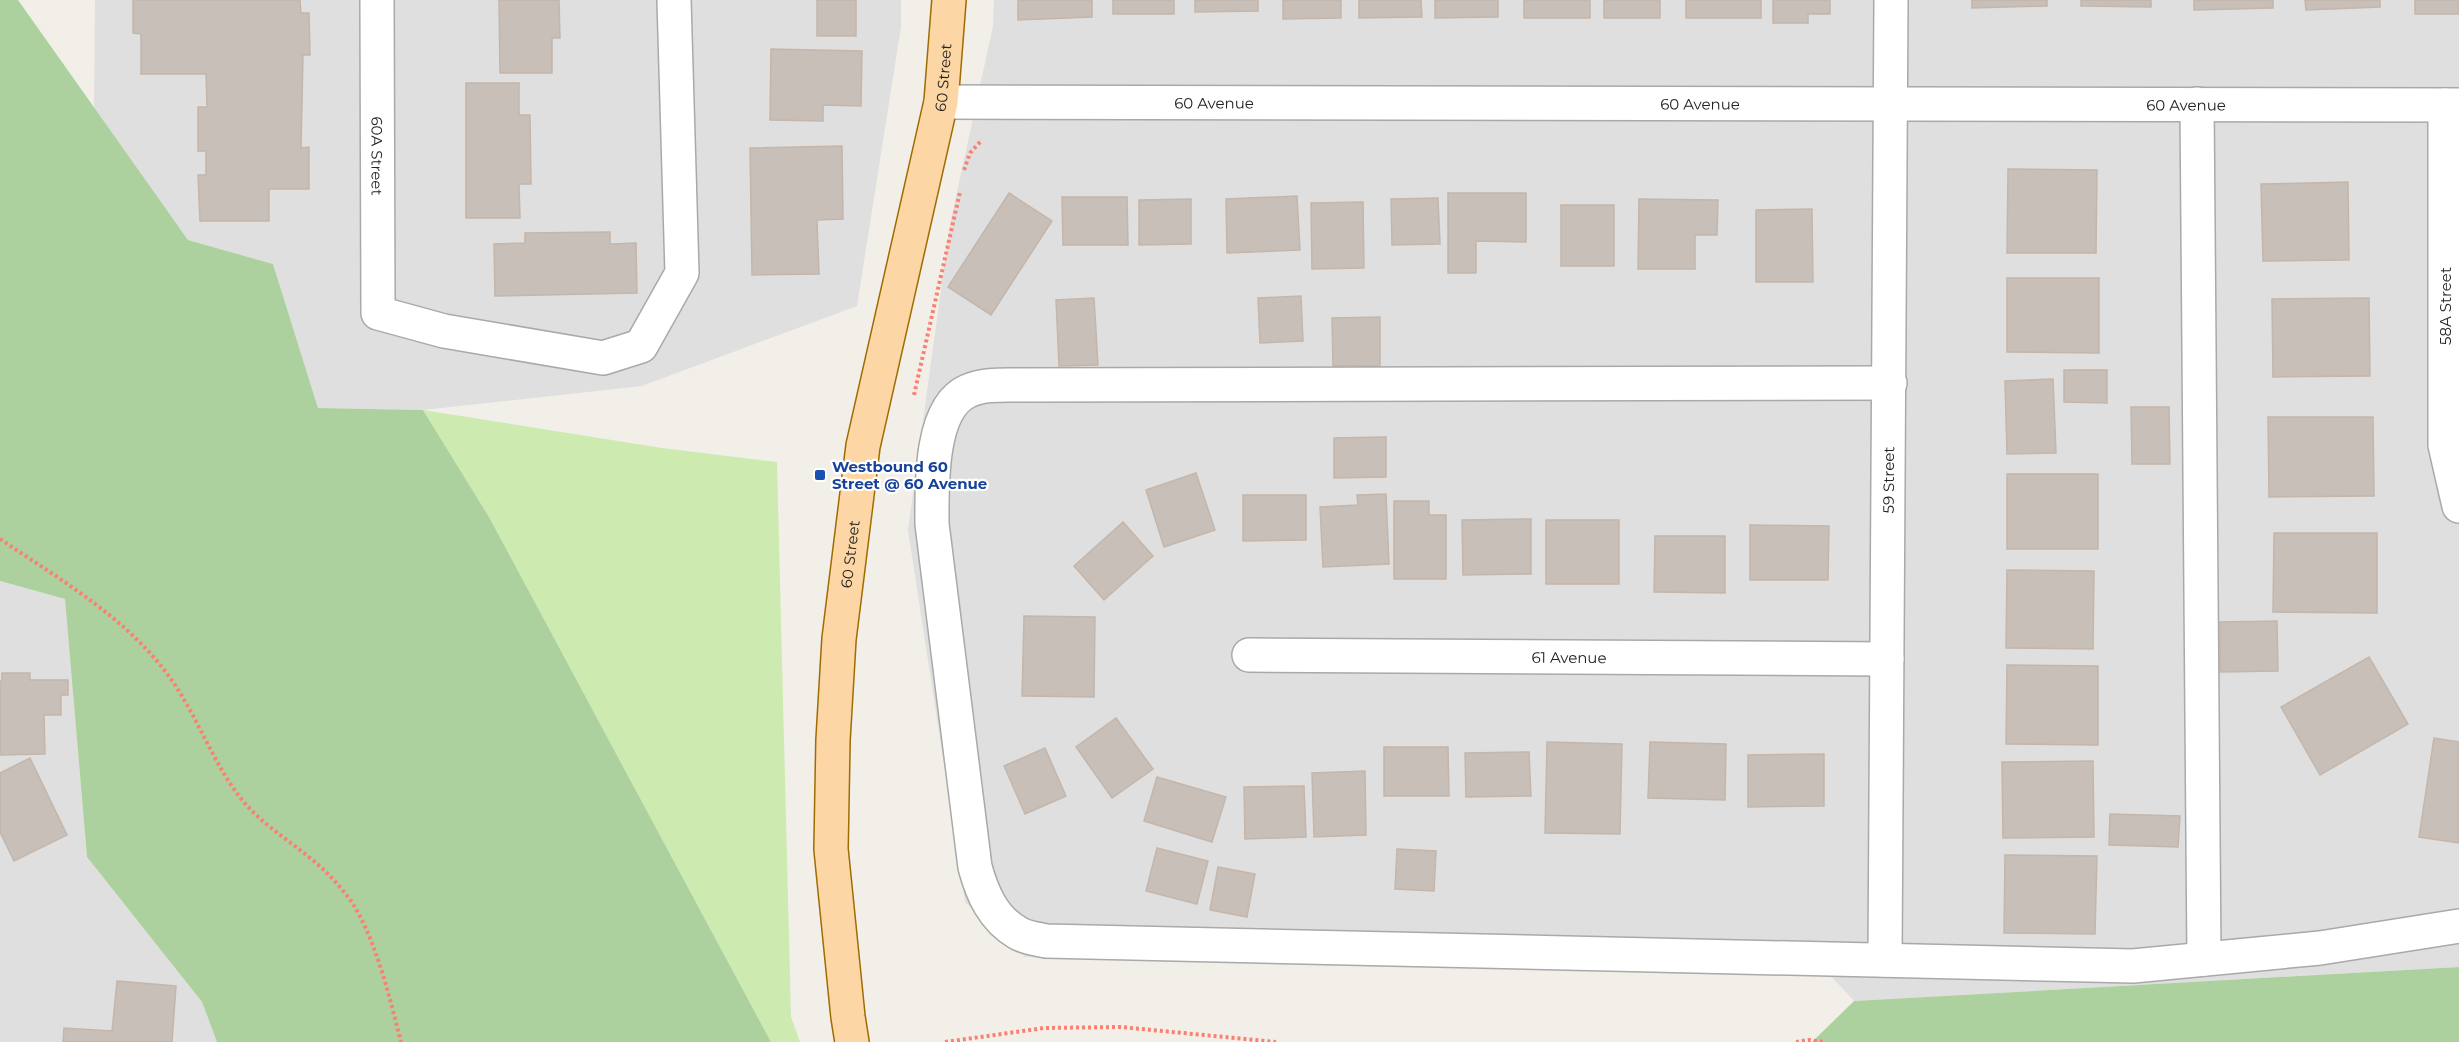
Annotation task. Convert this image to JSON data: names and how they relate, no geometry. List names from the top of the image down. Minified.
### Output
{"streets":{"main road":["60 Street"],"street":["60 Avenue","60A Street","58A Street","59 Street","61 Avenue"]},"crossings":[["60 Street","60 Avenue"],["60 Avenue","58A Street"],["60 Avenue","59 Street"],["59 Street","61 Avenue"]],"places":{"transit":["Westbound 60 Street @ 60 Avenue"]}}
